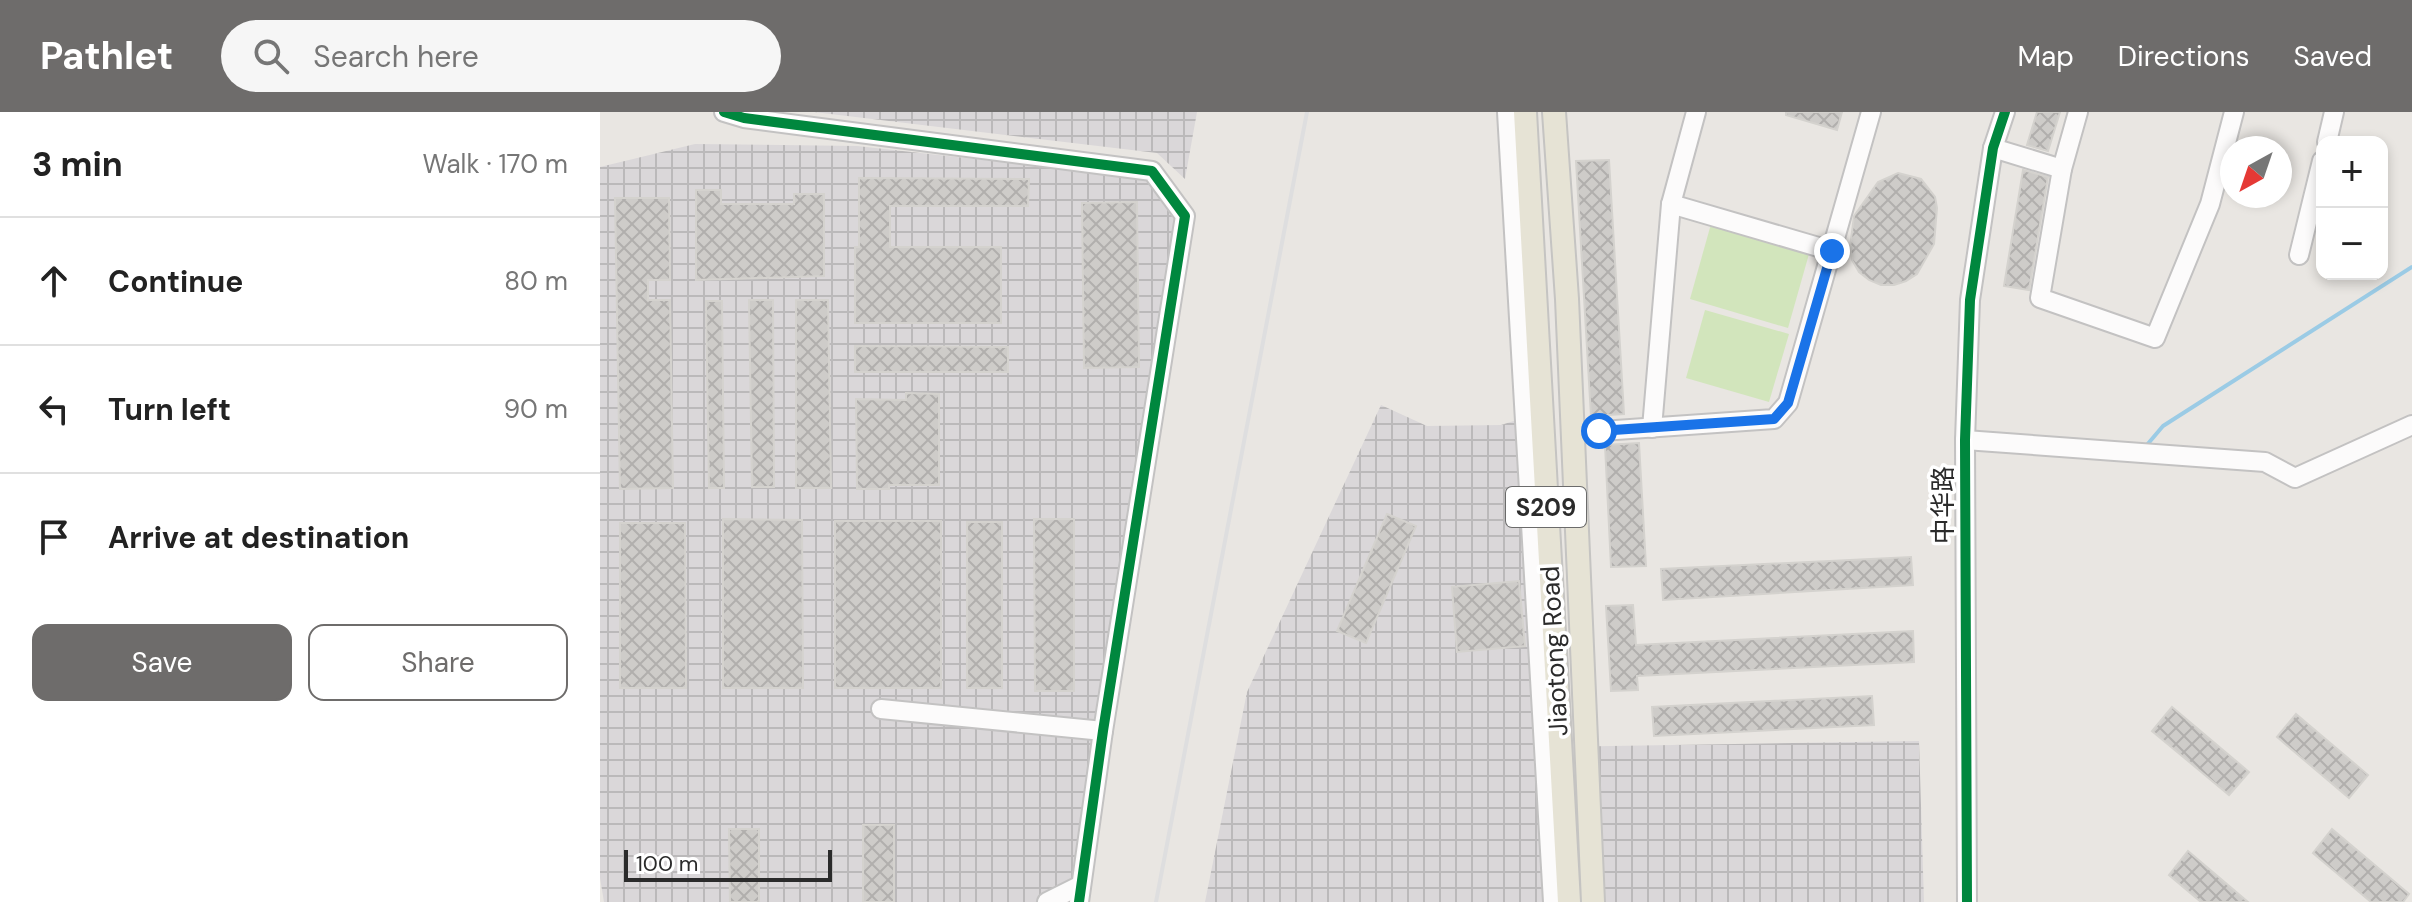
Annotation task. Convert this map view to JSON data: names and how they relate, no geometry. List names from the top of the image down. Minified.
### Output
{"streets":{"main road":["S209","Jiaotong Road"],"street":["中华路"]},"scale_bar":"100 m","north":"bottom left","page":{"header":"Pathlet","search":"Search here","nav":["Map","Directions","Saved"],"heading":["3 min","Walk · 170 m"],"map_buttons":["+","−"],"list":[["Continue","80 m"],["Turn left","90 m"],"Arrive at destination"],"buttons":["Save","Share"],"scale":"100 m"}}
